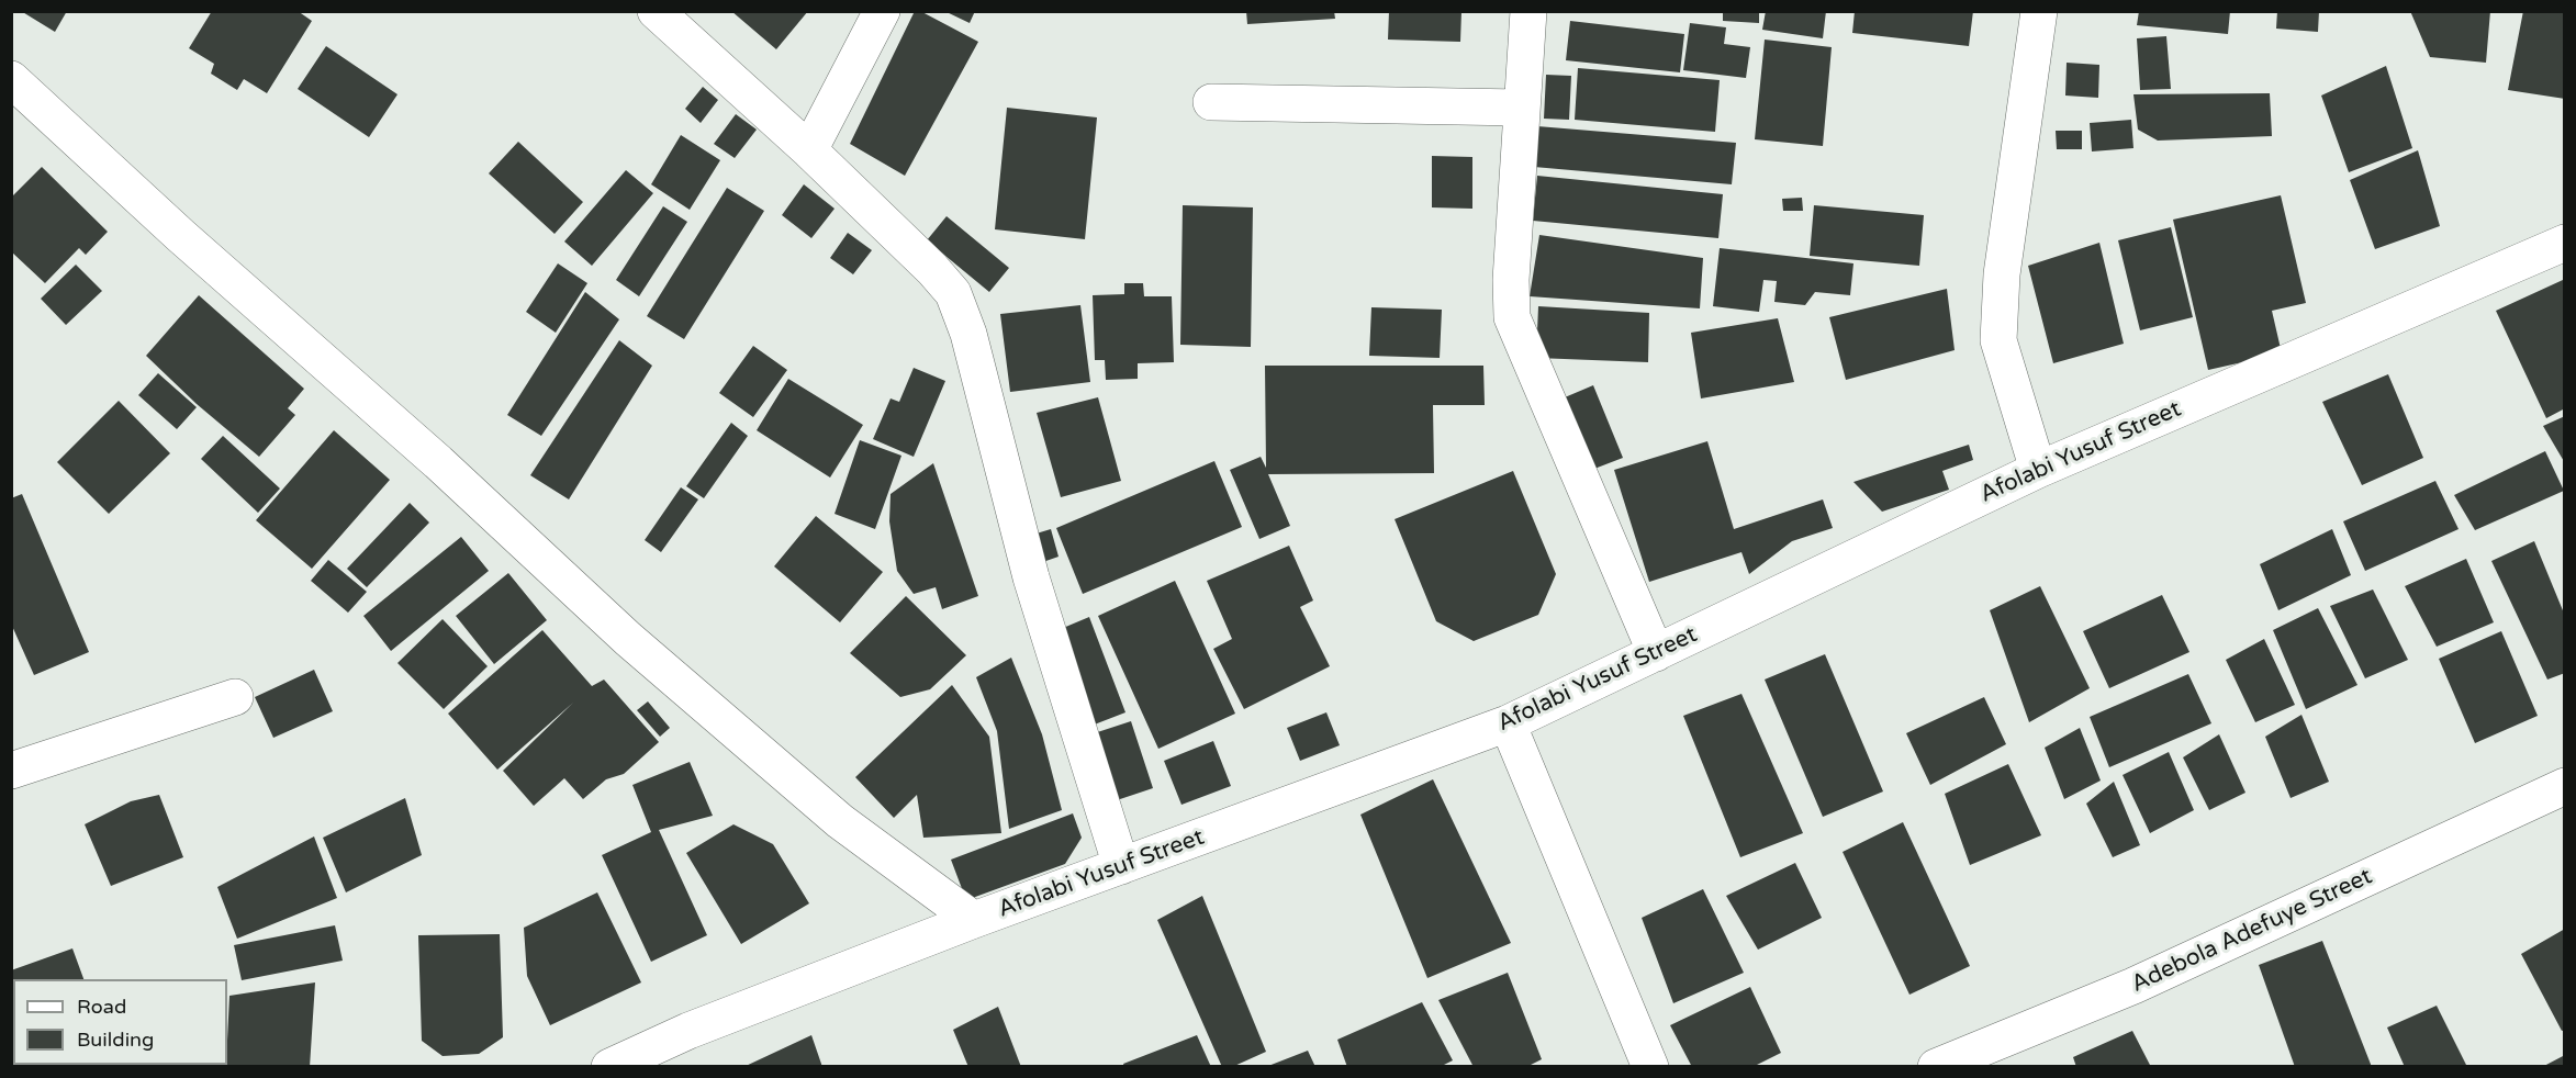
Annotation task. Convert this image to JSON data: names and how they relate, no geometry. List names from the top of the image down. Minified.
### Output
{"streets":{"street":["Afolabi Yusuf Street","Adebola Adefuye Street"]},"legend":["Road","Building"]}
